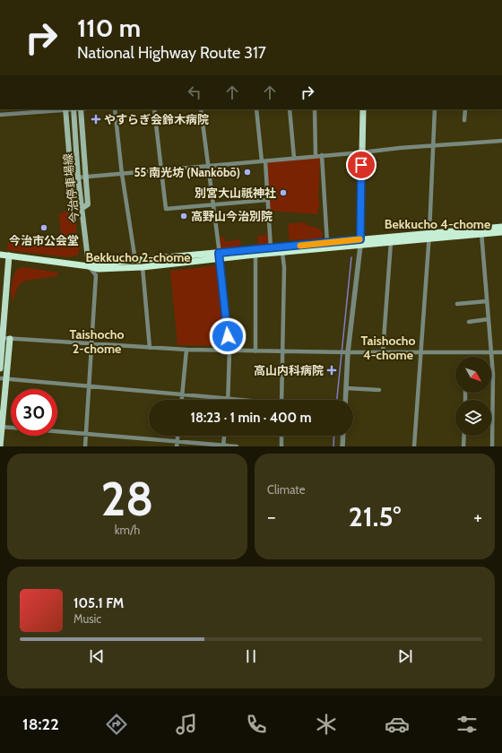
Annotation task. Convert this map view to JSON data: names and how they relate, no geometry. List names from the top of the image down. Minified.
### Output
{"streets":{"main road":["今治停車場線"]},"districts":["Bekkucho 4-chome","Bekkucho 2-chome","Taishocho 2-chome","Taishocho 4-chome"],"places":{"health":["やすらぎ会鈴木病院","高山内科病院"],"other":["55 南光坊 (Nankōbō)","別宮大山祇神社","高野山今治別院","今治市公会堂"]},"north":"bottom right","page":{"turn":["110 m","National Highway Route 317"],"limit":"30","trip":"18:23 · 1 min · 400 m","tile":[["28","km/h"],"Climate"],"heat":["−","21.5°","+"],"song":["105.1 FM","Music"],"tabs":"18:22"}}
